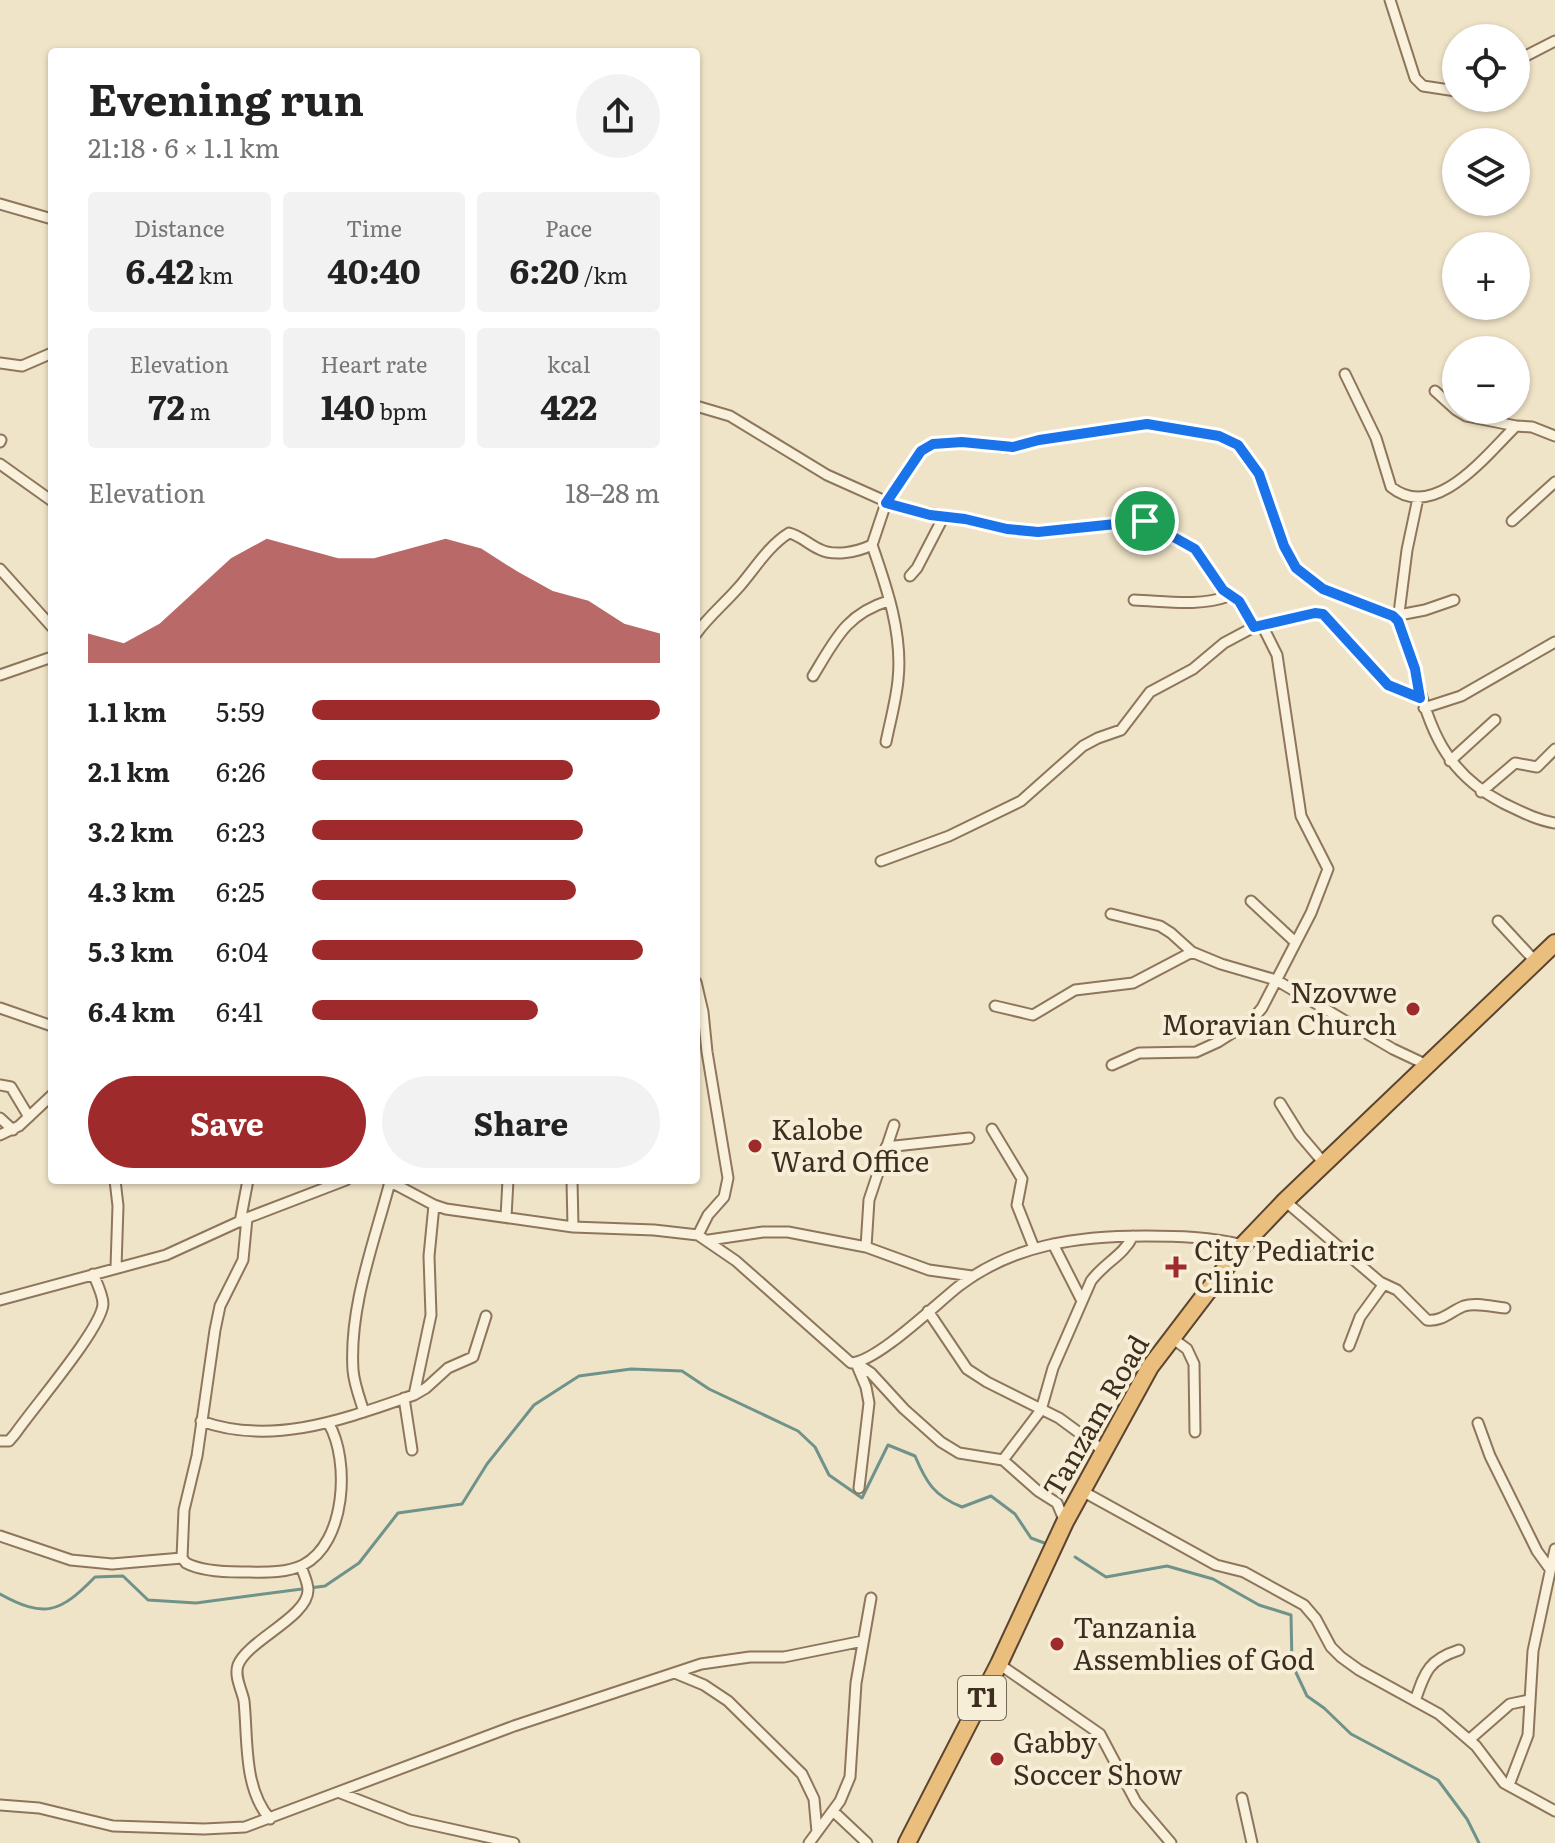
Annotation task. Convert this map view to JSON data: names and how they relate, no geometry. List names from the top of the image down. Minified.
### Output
{"streets":{"highway":["Tanzam Road","T1"]},"places":{"other":["Nzovwe Moravian Church","Kalobe Ward Office","Tanzania Assemblies of God","Gabby Soccer Show"],"health":["City Pediatric Clinic"]},"page":{"map_buttons":["+","−"],"heading":["Evening run","21:18 · 6 × 1.1 km"],"stats":[["Distance","6.42 km"],["Time","40:40"],["Pace","6:20 /km"],["Elevation","72 m"],["Heart rate","140 bpm"],["kcal","422"]],"chart":["Elevation","18–28 m"],"list":[{"name":"1.1 km","note":"5:59"},{"name":"2.1 km","note":"6:26"},{"name":"3.2 km","note":"6:23"},{"name":"4.3 km","note":"6:25"},{"name":"5.3 km","note":"6:04"},{"name":"6.4 km","note":"6:41"}],"buttons":["Save","Share"]}}
